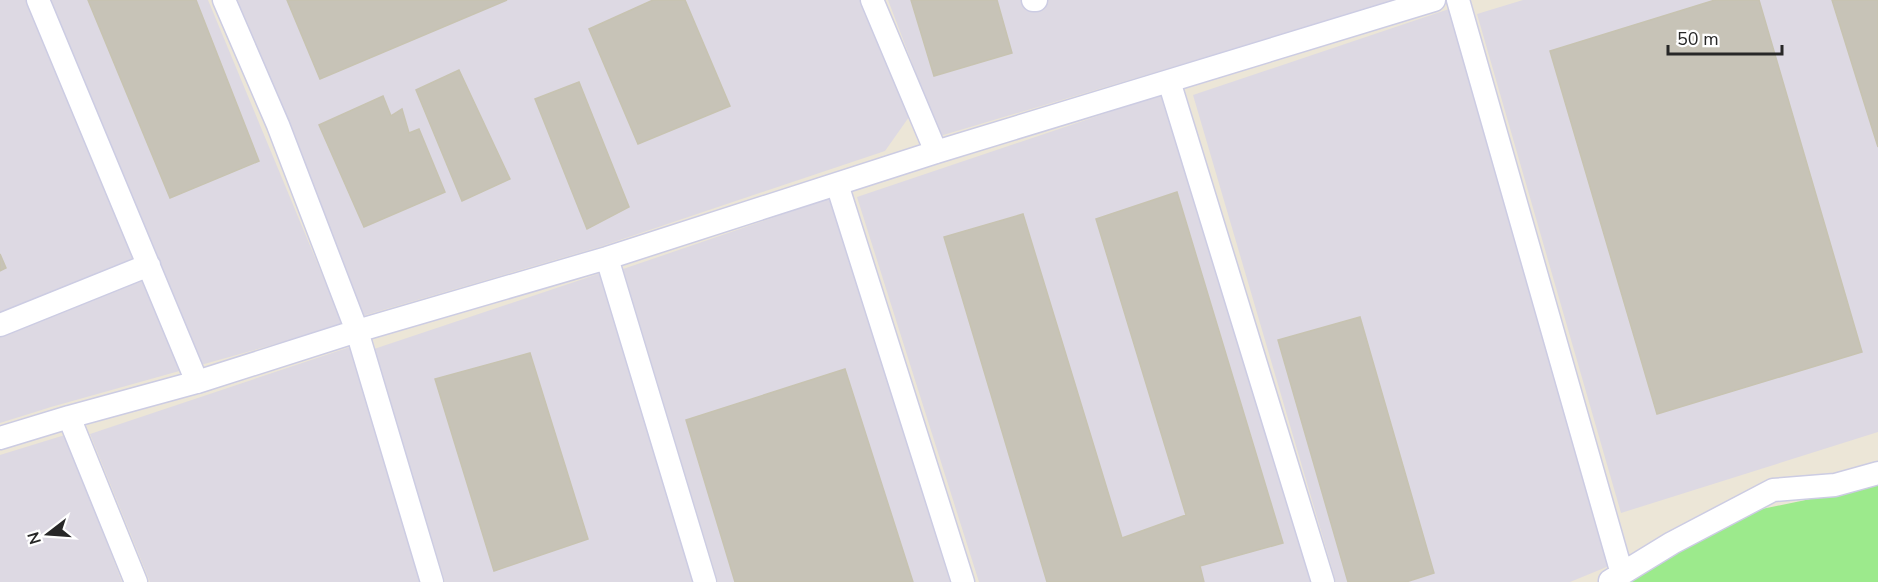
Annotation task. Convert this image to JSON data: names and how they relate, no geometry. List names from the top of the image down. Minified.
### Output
{"scale_bar":"50 m","north":"left"}
